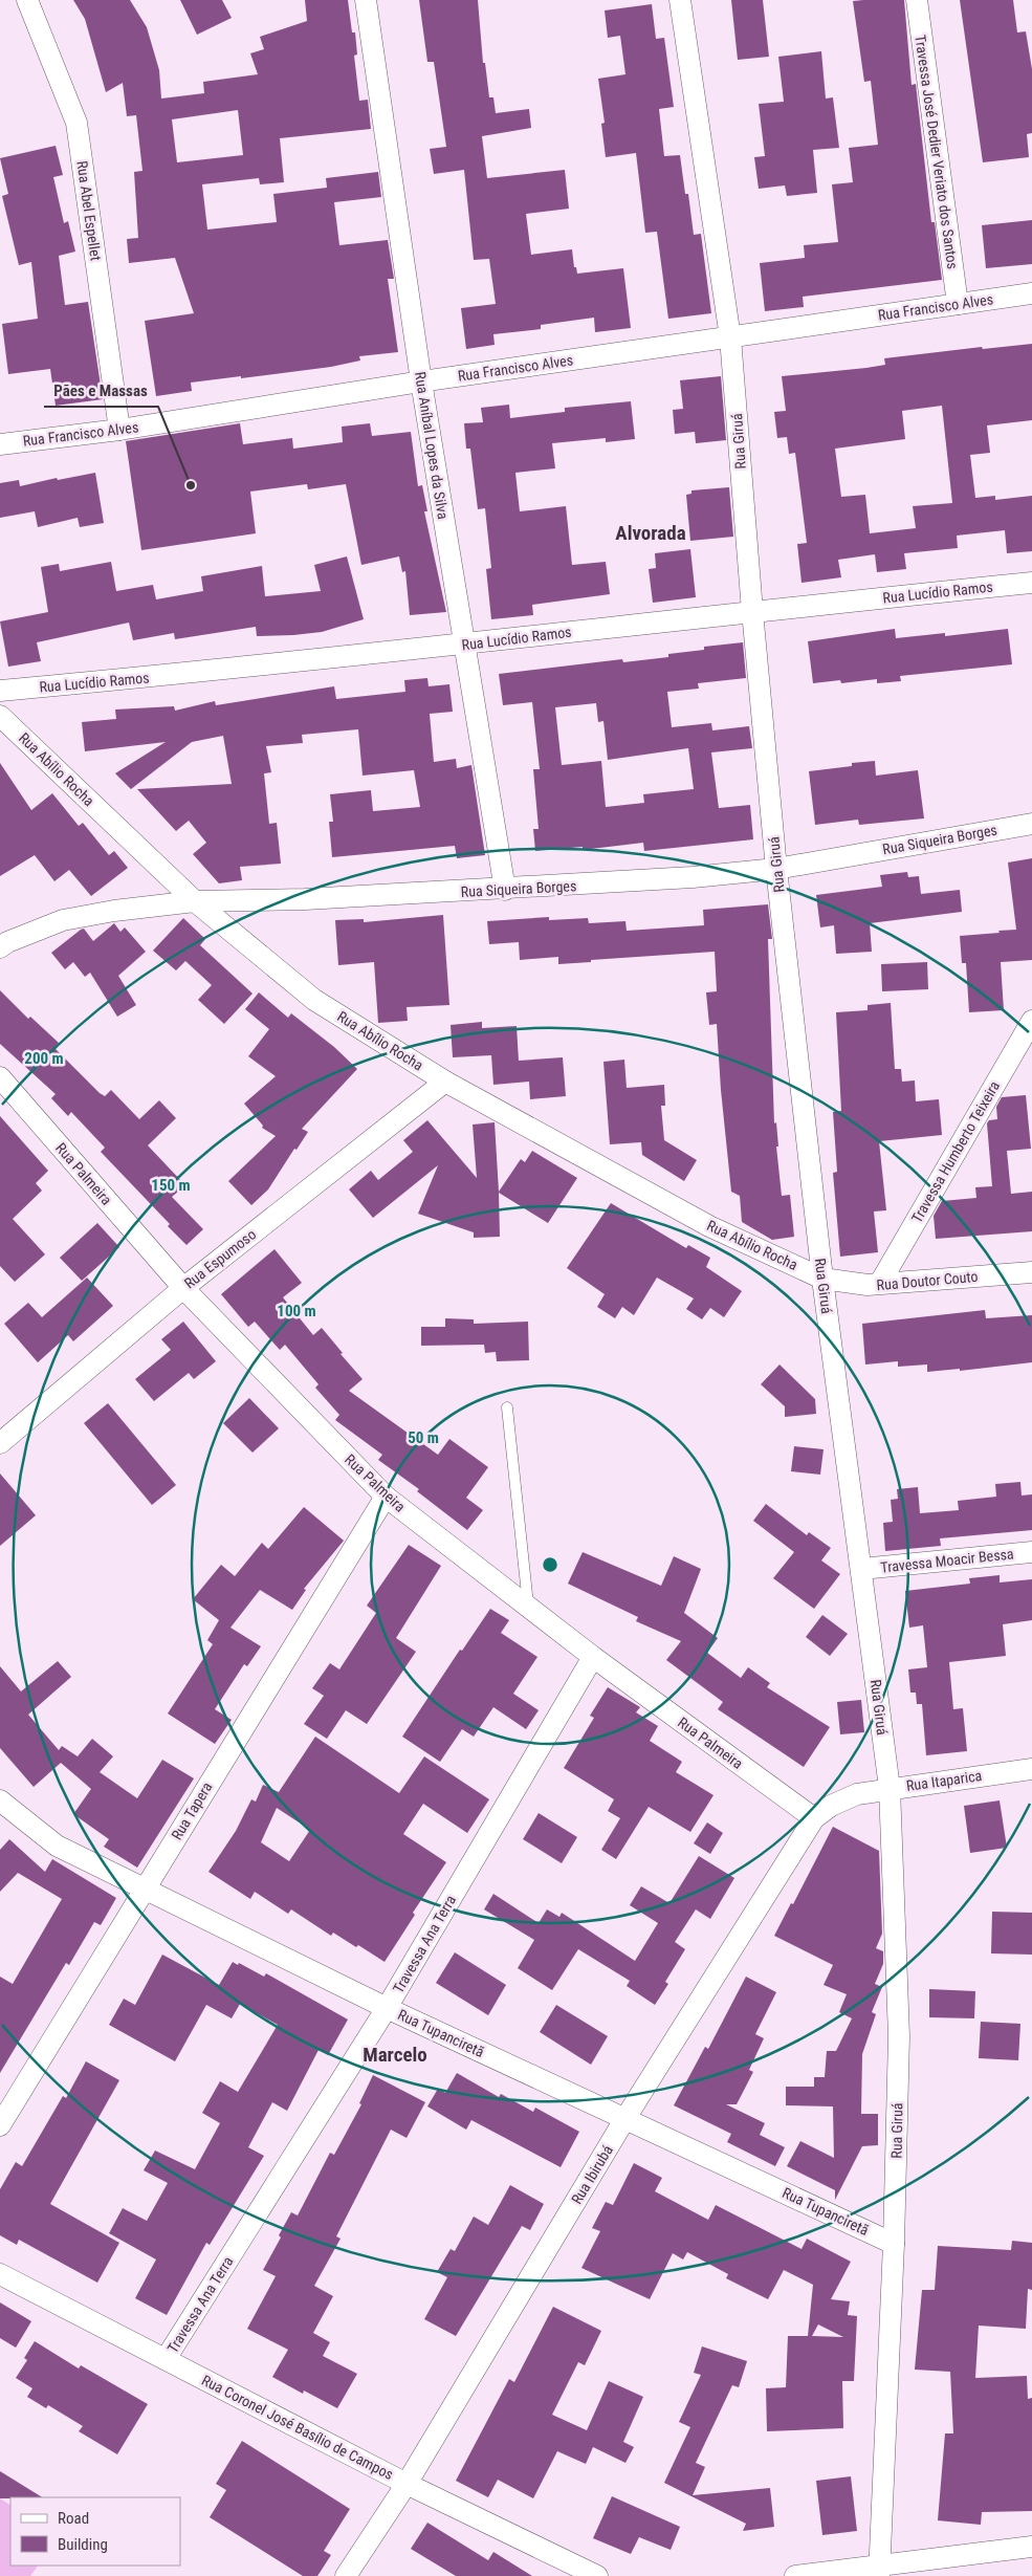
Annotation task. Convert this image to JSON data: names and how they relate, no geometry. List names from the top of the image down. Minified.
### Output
{"streets":{"street":["Travessa José Dedier Veriato dos Santos","Rua Abel Espellet","Rua Francisco Alves","Rua Giruá","Rua Aníbal Lopes da Silva","Rua Lucídio Ramos","Rua Abílio Rocha","Rua Siqueira Borges","Travessa Humberto Teixeira","Rua Palmeira","Rua Espumoso","Rua Doutor Couto","Travessa Moacir Bessa","Rua Itaparica","Rua Tapera","Travessa Ana Terra","Rua Tupanciretã","Rua Ibirubá","Rua Coronel José Basílio de Campos"]},"crossings":[["Travessa José Dedier Veriato dos Santos","Rua Francisco Alves"],["Rua Abel Espellet","Rua Francisco Alves"],["Rua Francisco Alves","Rua Giruá"],["Rua Francisco Alves","Rua Aníbal Lopes da Silva"],["Rua Giruá","Rua Lucídio Ramos"],["Rua Giruá","Rua Abílio Rocha"],["Rua Giruá","Rua Siqueira Borges"],["Rua Giruá","Rua Doutor Couto"],["Rua Giruá","Travessa Moacir Bessa"],["Rua Giruá","Rua Itaparica"],["Rua Giruá","Rua Tupanciretã"],["Rua Aníbal Lopes da Silva","Rua Lucídio Ramos"],["Rua Aníbal Lopes da Silva","Rua Siqueira Borges"],["Rua Abílio Rocha","Rua Siqueira Borges"],["Rua Abílio Rocha","Rua Espumoso"],["Rua Abílio Rocha","Rua Doutor Couto"],["Travessa Humberto Teixeira","Rua Doutor Couto"],["Rua Palmeira","Rua Espumoso"],["Rua Palmeira","Rua Tapera"],["Rua Palmeira","Travessa Ana Terra"],["Rua Palmeira","Rua Ibirubá"],["Rua Itaparica","Rua Ibirubá"],["Rua Tapera","Rua Tupanciretã"],["Travessa Ana Terra","Rua Tupanciretã"],["Travessa Ana Terra","Rua Coronel José Basílio de Campos"],["Rua Tupanciretã","Rua Ibirubá"],["Rua Ibirubá","Rua Coronel José Basílio de Campos"]],"districts":["Alvorada","Marcelo"],"places":["Pães e Massas"],"legend":["Road","Building"],"rings":["200 m","150 m","100 m","50 m"]}
